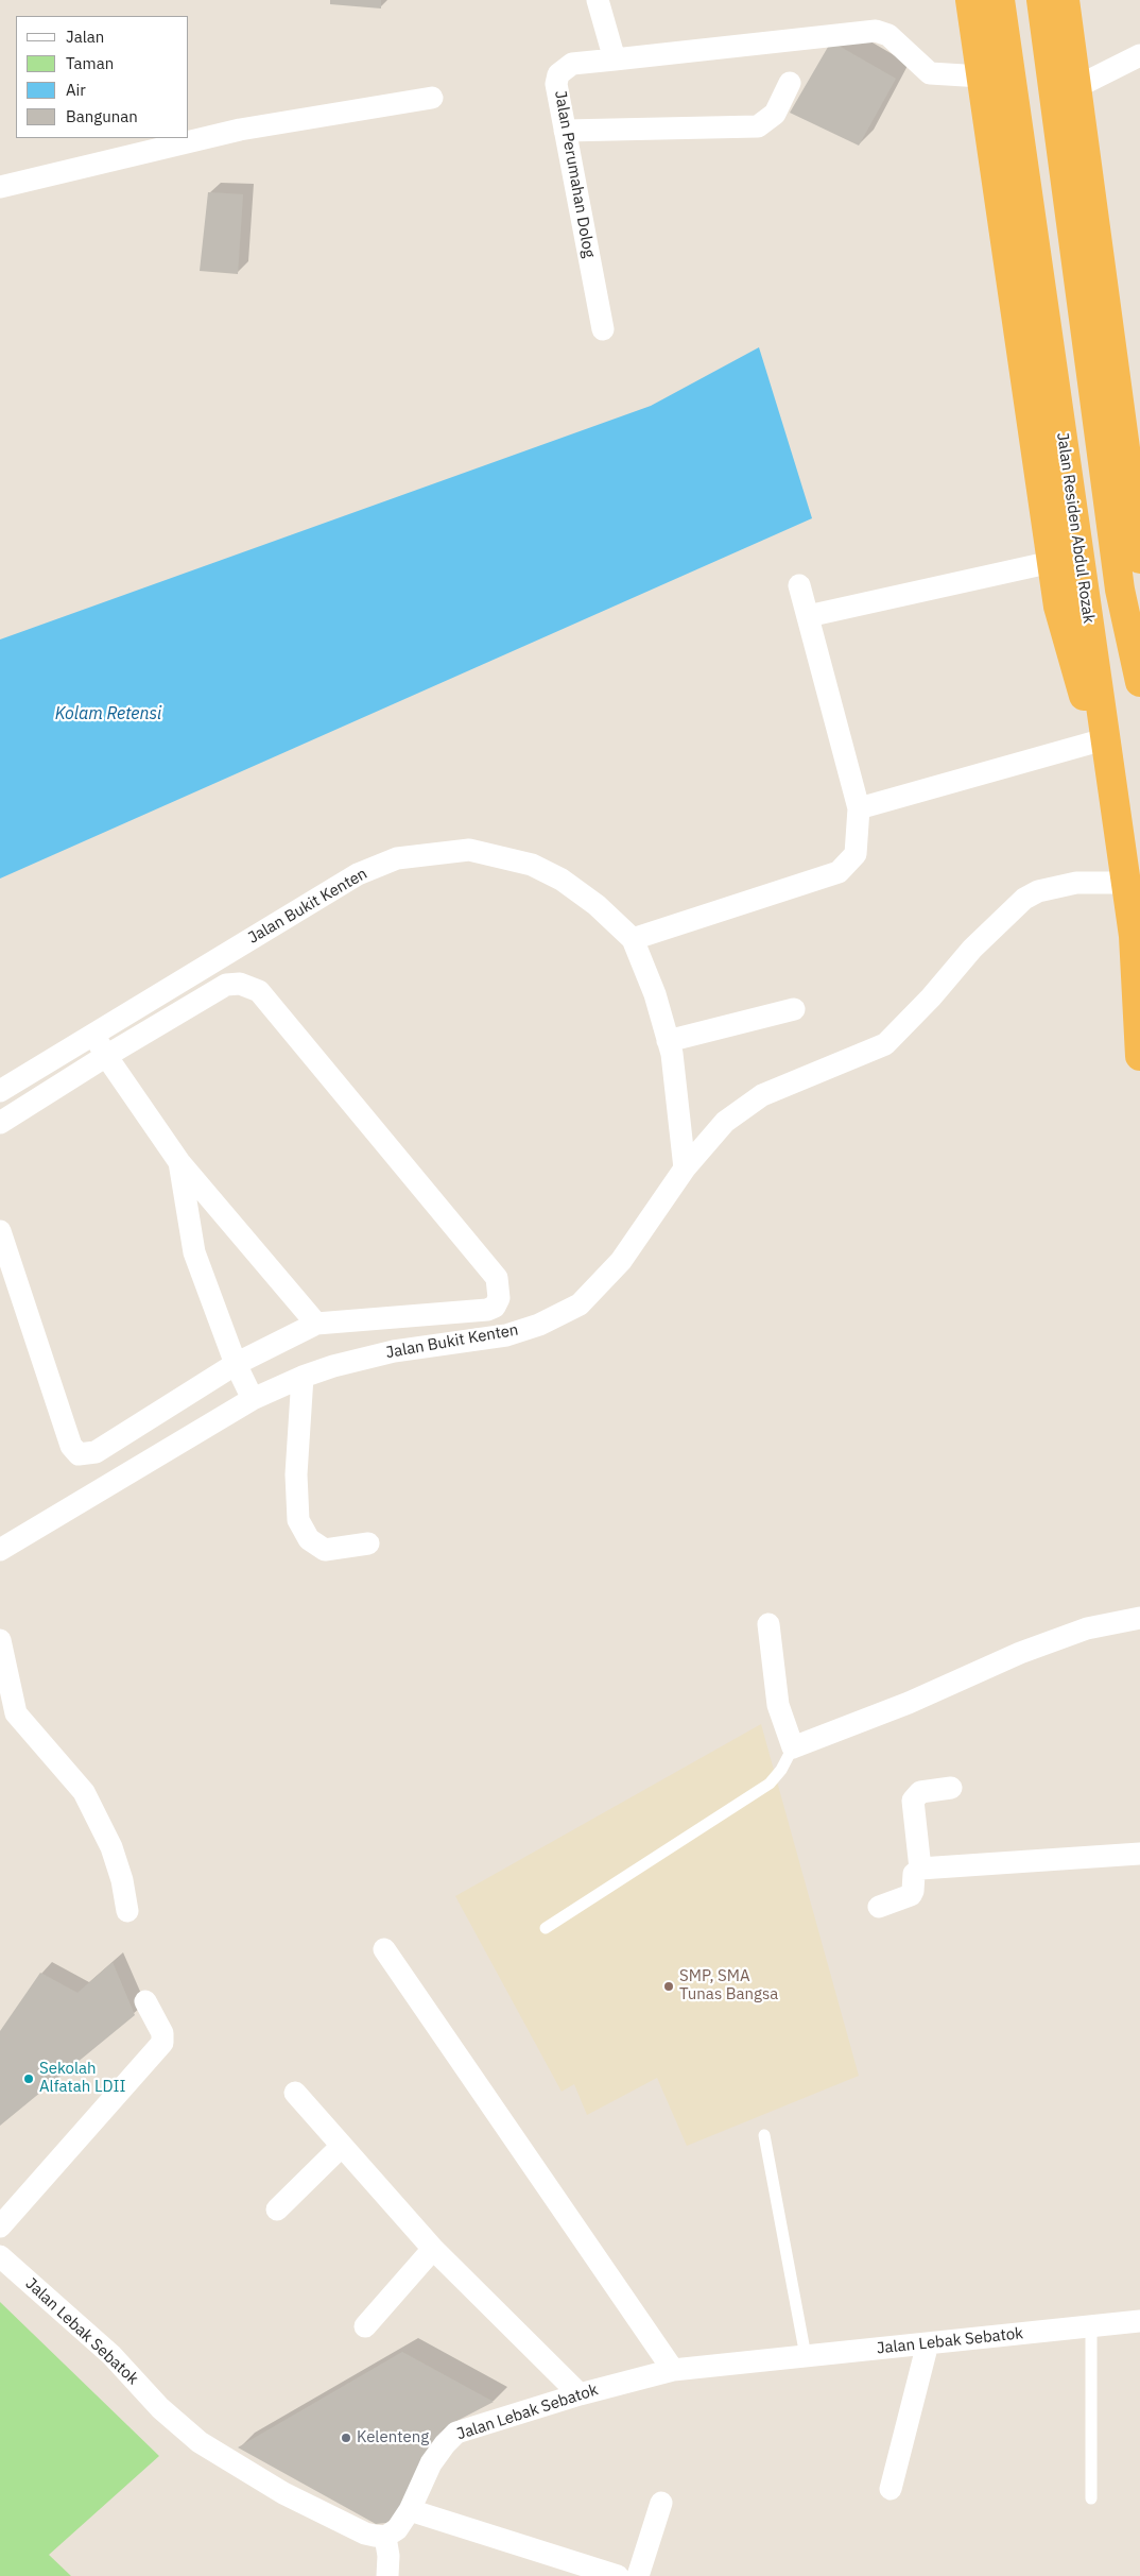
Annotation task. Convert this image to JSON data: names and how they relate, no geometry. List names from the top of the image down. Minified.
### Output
{"streets":{"highway":["Jalan Residen Abdul Rozak"],"street":["Jalan Perumahan Dolog","Jalan Bukit Kenten","Jalan Lebak Sebatok"]},"water":["Kolam Retensi"],"places":["SMP, SMA Tunas Bangsa","Sekolah Alfatah LDII","Kelenteng"],"legend":["Jalan","Taman","Air","Bangunan"]}
